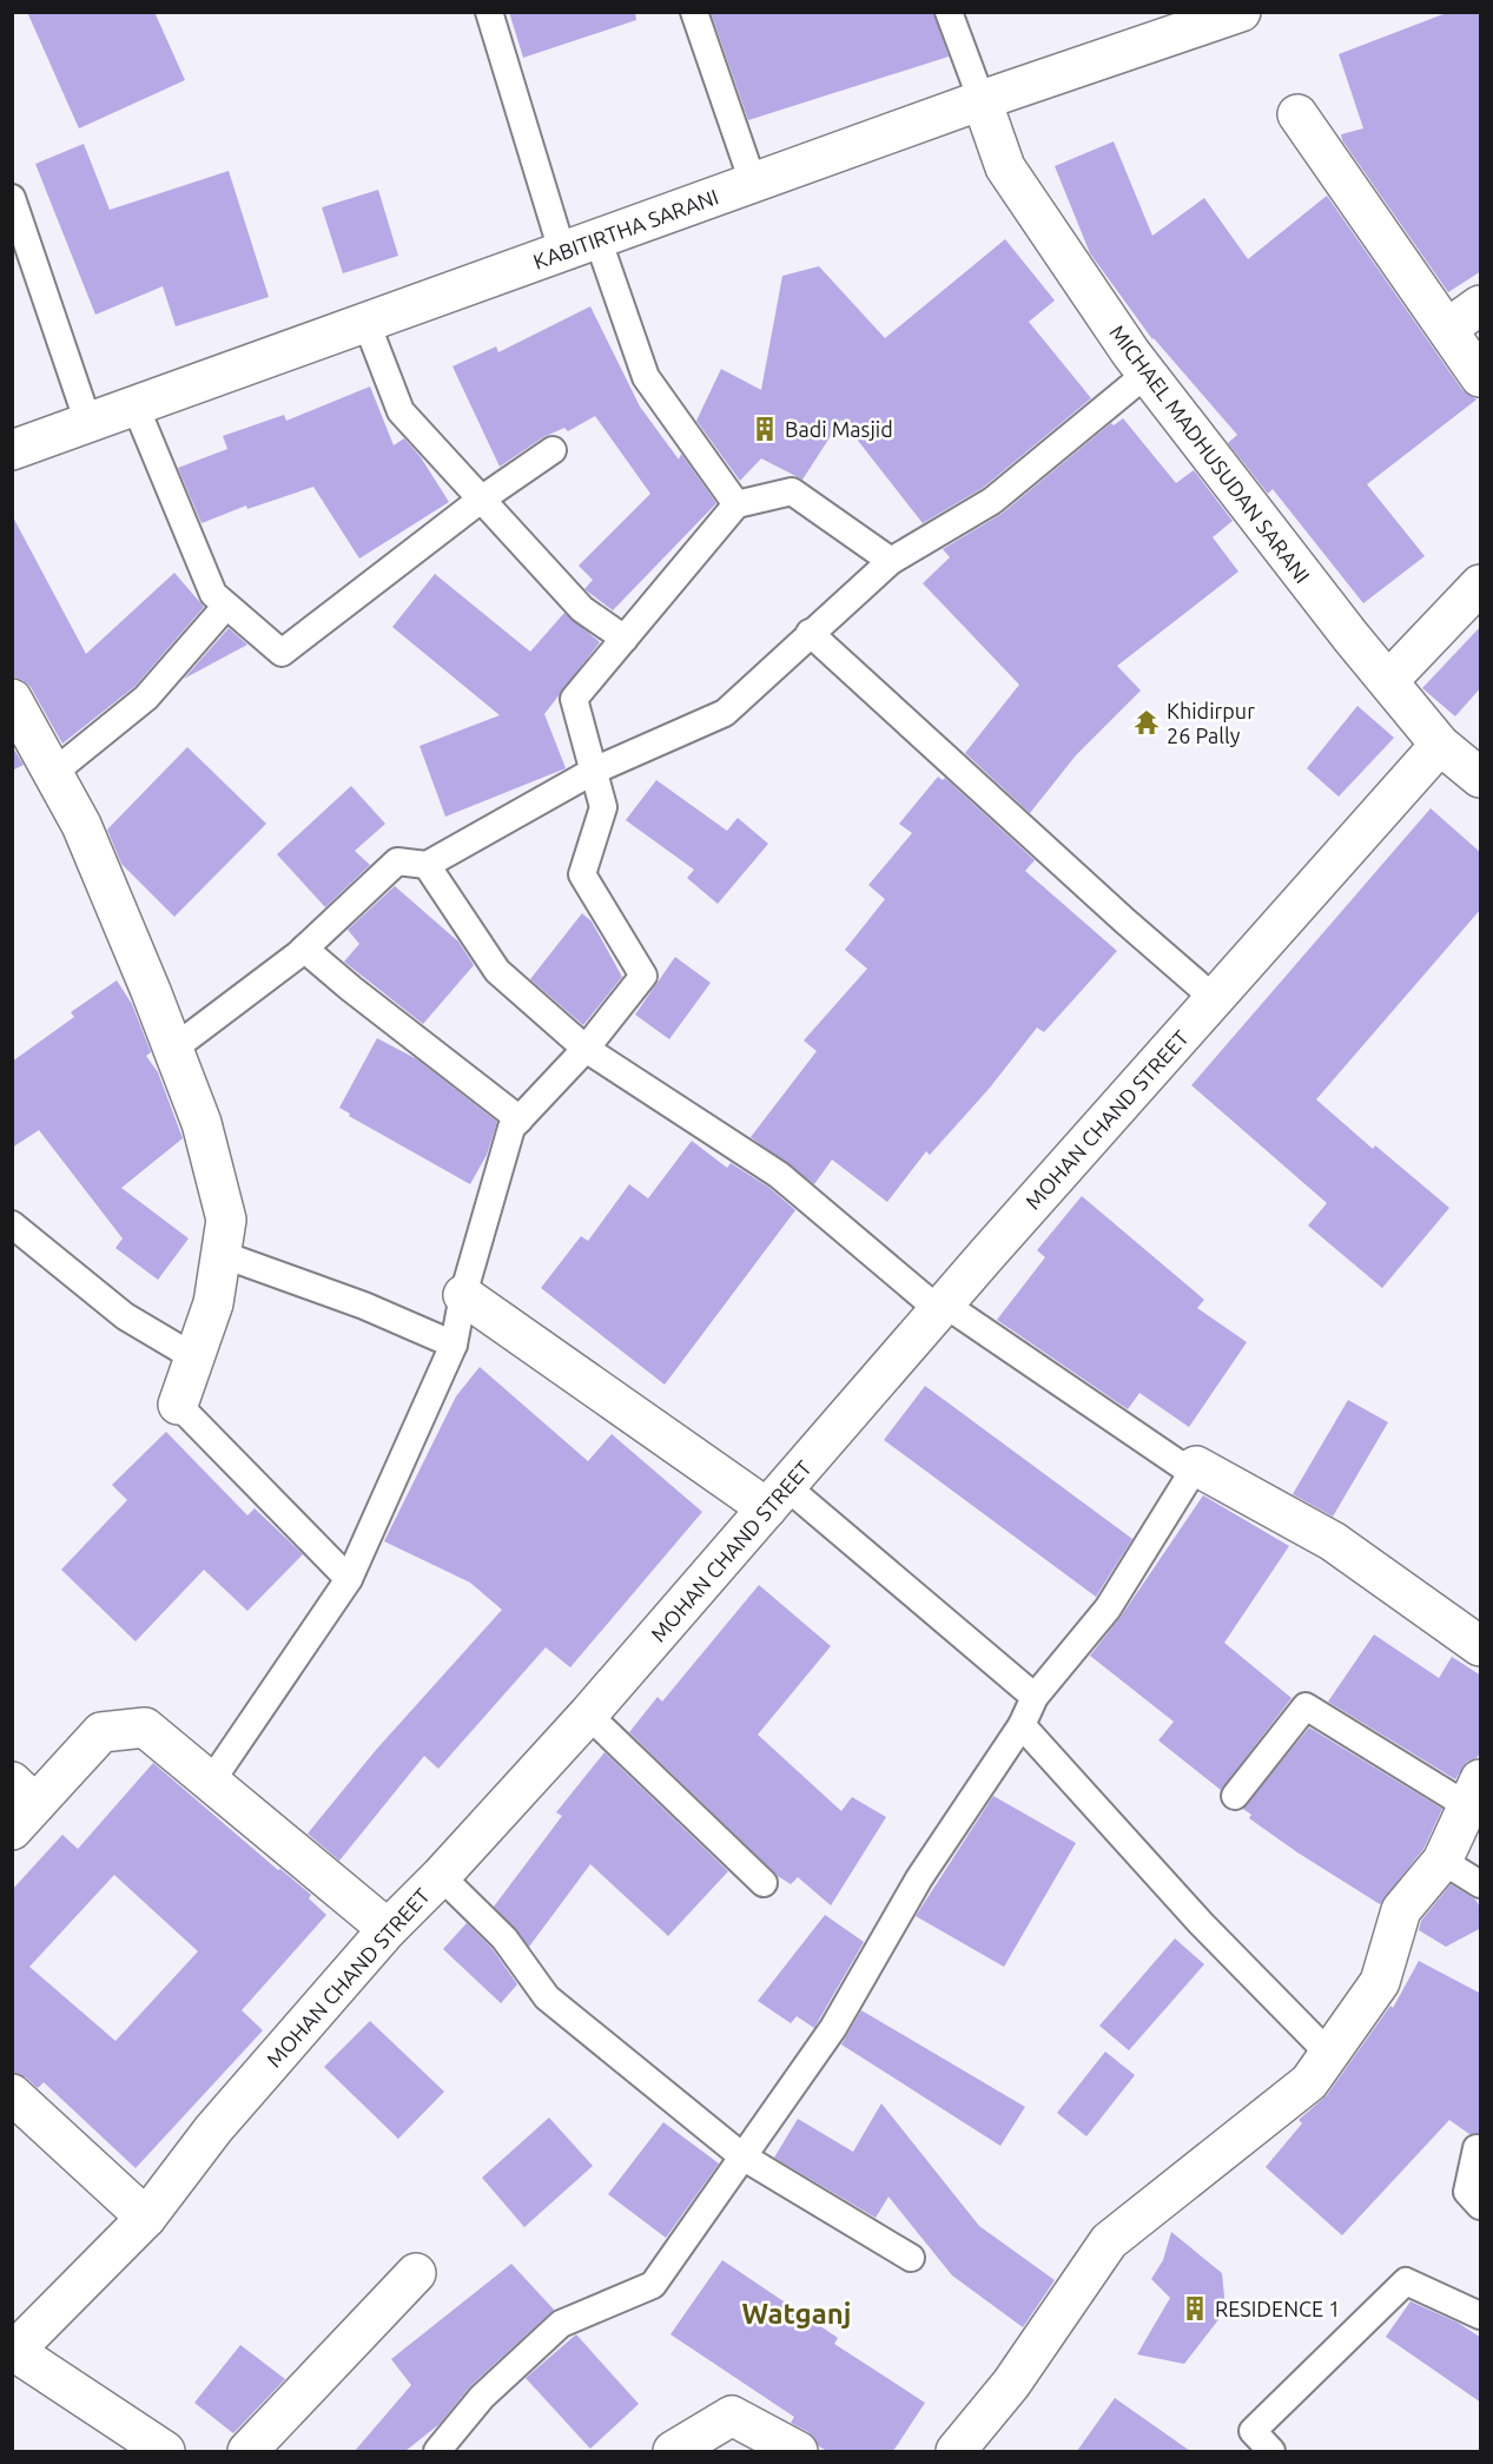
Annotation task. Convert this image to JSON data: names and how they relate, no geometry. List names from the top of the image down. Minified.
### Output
{"streets":{"street":["KABITIRTHA SARANI","MICHAEL MADHUSUDAN SARANI","MOHAN CHAND STREET"]},"crossings":[["KABITIRTHA SARANI","MICHAEL MADHUSUDAN SARANI"],["MICHAEL MADHUSUDAN SARANI","MOHAN CHAND STREET"]],"districts":["Watganj"],"places":{"building":["Badi Masjid","RESIDENCE 1"],"temple":["Khidirpur 26 Pally"]}}
